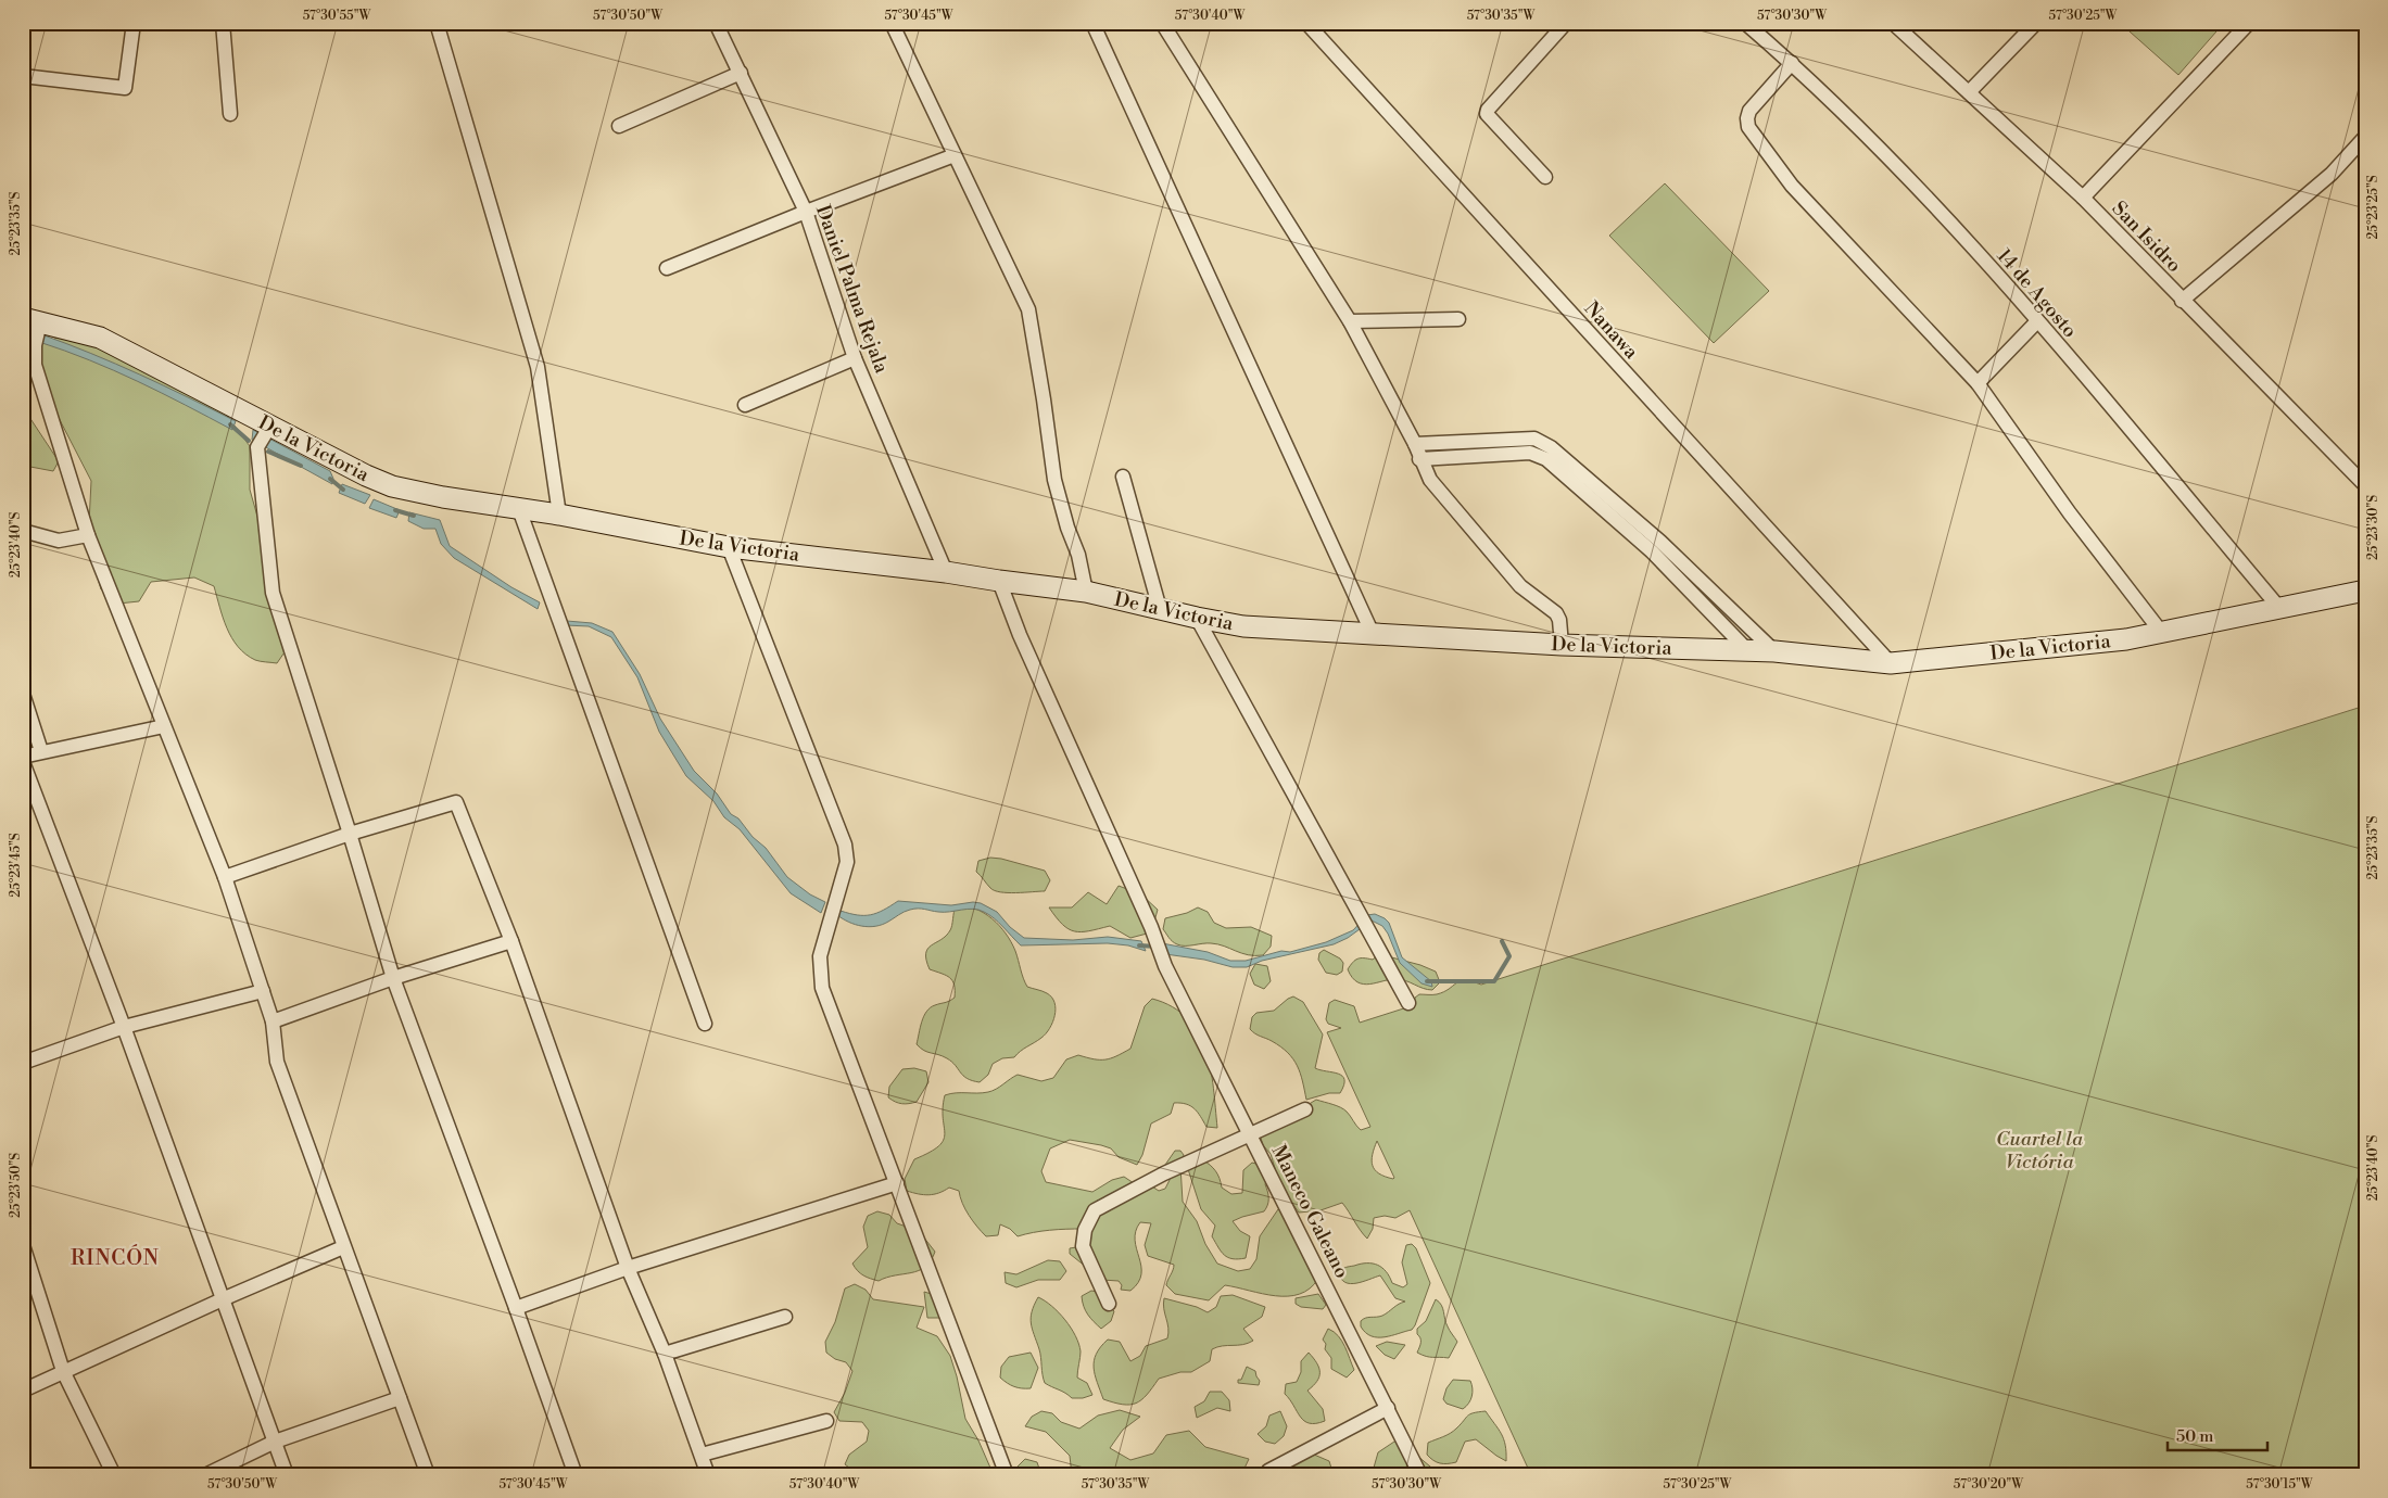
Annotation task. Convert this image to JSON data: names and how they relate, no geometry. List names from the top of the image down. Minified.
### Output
{"streets":{"main road":["De la Victoria"],"street":["San Isidro","Daniel Palma Rejala","14 de Agosto","Nanawa","Maneco Galeano"]},"crossings":[["Daniel Palma Rejala","De la Victoria"],["14 de Agosto","De la Victoria"],["Nanawa","De la Victoria"],["De la Victoria","Maneco Galeano"]],"districts":["RINCÓN"],"parks":["Cuartel la Victória"],"scale_bar":"50 m","coordinates":["57°30'55\"W","57°30'50\"W","57°30'45\"W","57°30'40\"W","57°30'35\"W","57°30'30\"W","57°30'25\"W","25°23'25\"S","25°23'35\"S","25°23'30\"S","25°23'40\"S","25°23'45\"S","25°23'50\"S","57°30'20\"W","57°30'15\"W"]}
